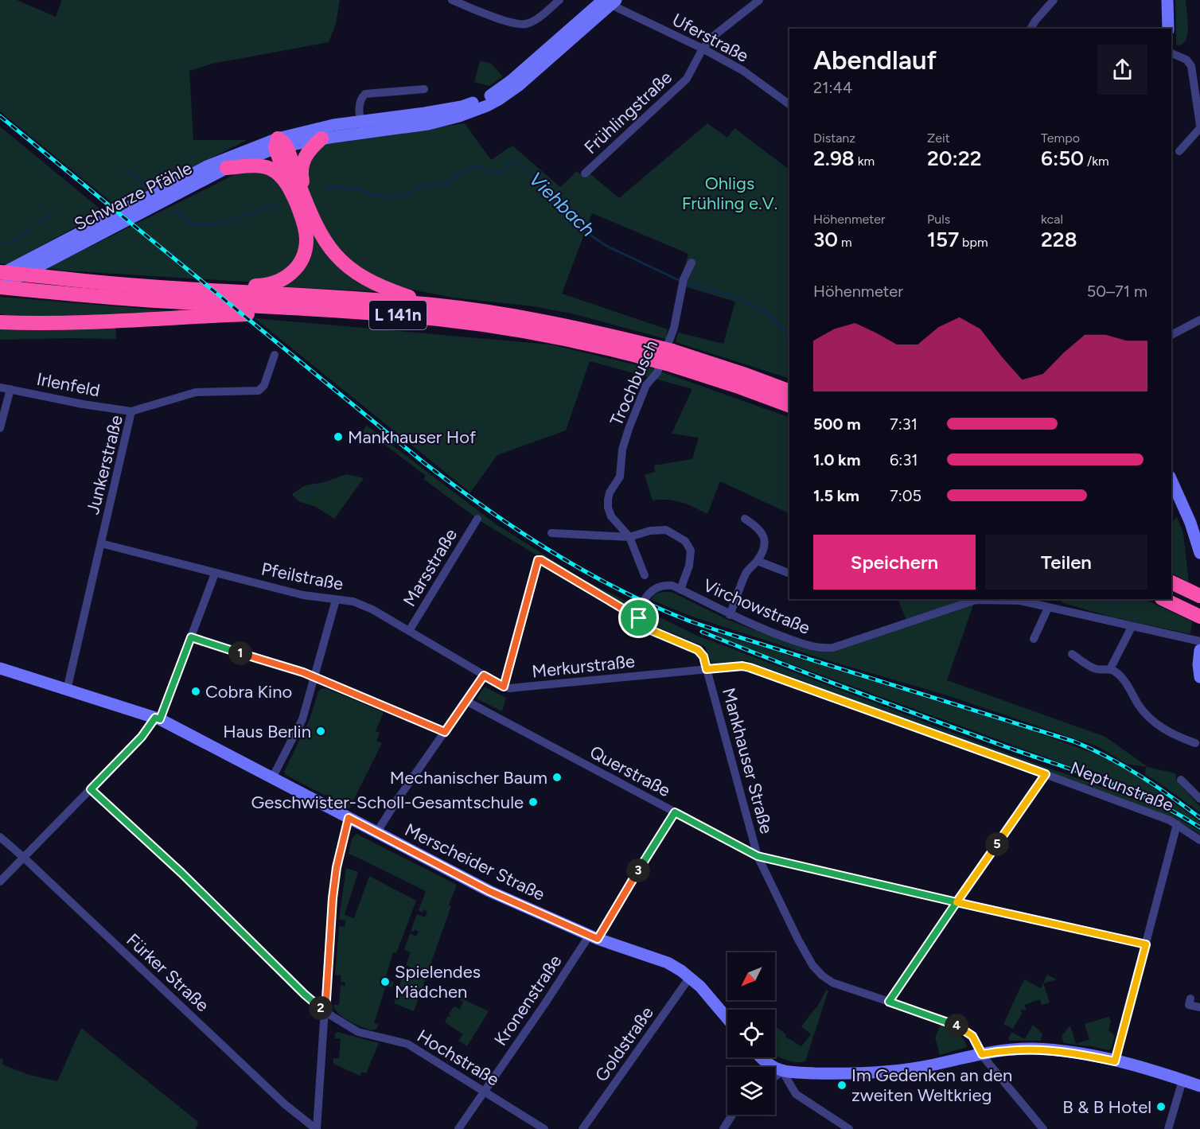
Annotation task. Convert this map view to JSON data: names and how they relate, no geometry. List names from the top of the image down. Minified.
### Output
{"streets":{"highway":["L 141n"],"main road":["Schwarze Pfähle","Merscheider Straße"],"street":["Uferstraße","Frühlingstraße","Trochbusch","Irlenfeld","Junkerstraße","Marsstraße","Pfeilstraße","Virchowstraße","Merkurstraße","Mankhauser Straße","Querstraße","Neptunstraße","Fürker Straße","Kronenstraße","Goldstraße","Hochstraße"]},"crossings":[["Uferstraße","Frühlingstraße"],["Schwarze Pfähle","L 141n"],["Irlenfeld","Junkerstraße"],["Junkerstraße","Pfeilstraße"],["Junkerstraße","Merscheider Straße"],["Marsstraße","Pfeilstraße"],["Pfeilstraße","Merkurstraße"],["Merkurstraße","Mankhauser Straße"],["Merkurstraße","Neptunstraße"],["Mankhauser Straße","Querstraße"],["Mankhauser Straße","Neptunstraße"],["Querstraße","Kronenstraße"],["Merscheider Straße","Kronenstraße"],["Merscheider Straße","Goldstraße"],["Kronenstraße","Hochstraße"]],"water":["Viehbach"],"parks":["Ohligs Frühling e.V."],"places":["Mankhauser Hof","Cobra Kino","Haus Berlin","Mechanischer Baum","Geschwister-Scholl-Gesamtschule","Spielendes Mädchen","Im Gedenken an den zweiten Weltkrieg","B & B Hotel"],"north":"bottom left","page":{"heading":["Abendlauf","21:44"],"stats":[["Distanz","2.98 km"],["Zeit","20:22"],["Tempo","6:50 /km"],["Höhenmeter","30 m"],["Puls","157 bpm"],["kcal","228"]],"chart":["Höhenmeter","50–71 m"],"list":[{"name":"500 m","note":"7:31"},{"name":"1.0 km","note":"6:31"},{"name":"1.5 km","note":"7:05"}],"buttons":["Speichern","Teilen"],"pins":["1","5","3","2","4"]}}
